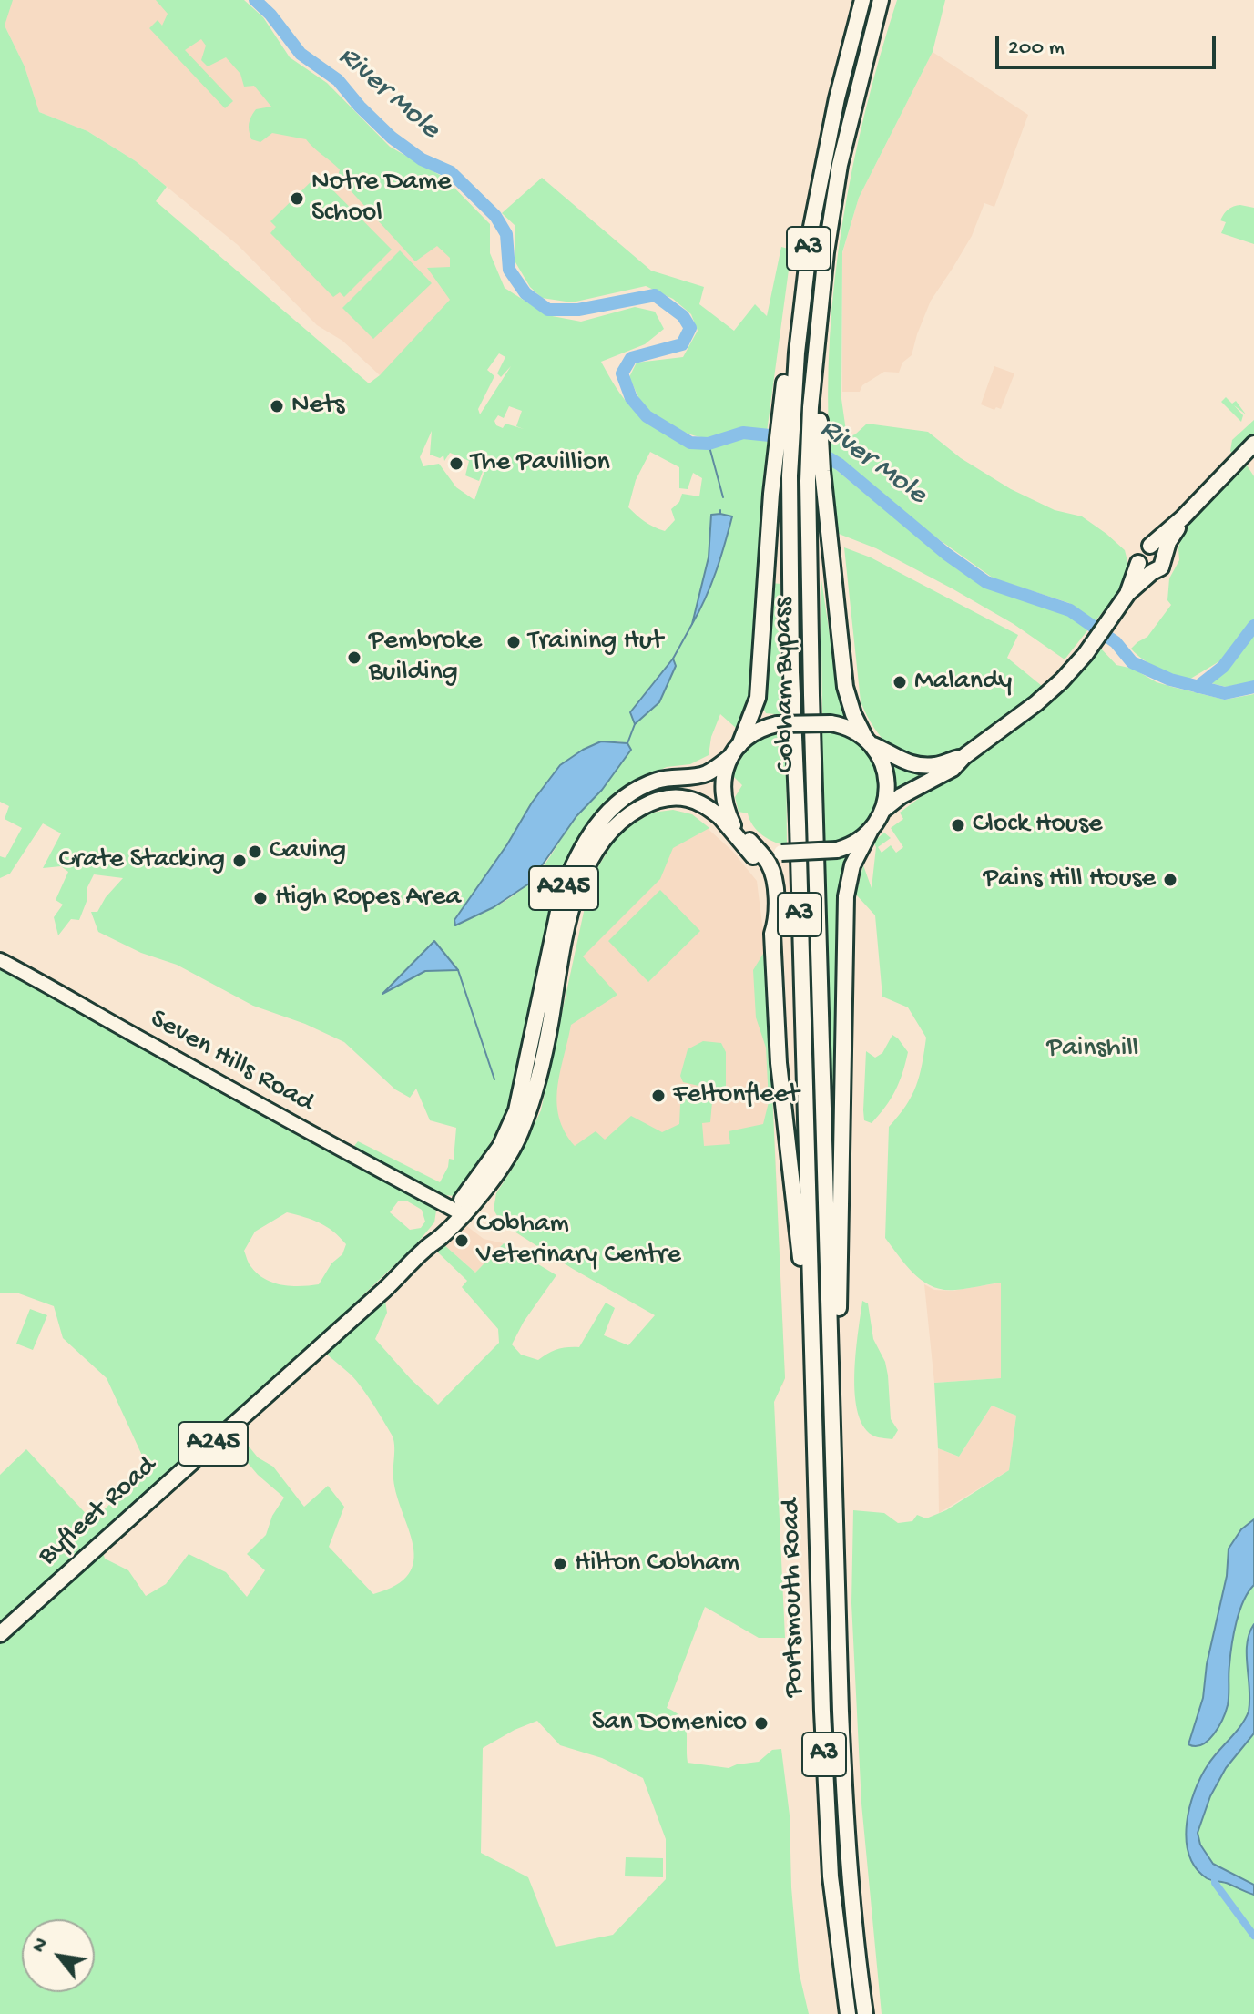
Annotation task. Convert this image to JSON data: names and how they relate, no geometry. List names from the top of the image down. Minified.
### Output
{"streets":{"main road":["A3","Cobham Bypass","A245","Seven Hills Road","Byfleet Road","Portsmouth Road"]},"crossings":[["Cobham Bypass","Portsmouth Road"],["A245","Byfleet Road"],["Seven Hills Road","Byfleet Road"]],"water":["River Mole"],"parks":["Painshill"],"places":["Notre Dame School","Nets","The Pavillion","Training Hut","Pembroke Building","Malandy","Clock House","Caving","Crate Stacking","Pains Hill House","High Ropes Area","Feltonfleet","Cobham Veterinary Centre","Hilton Cobham","San Domenico"],"scale_bar":"200 m","north":"top left"}
